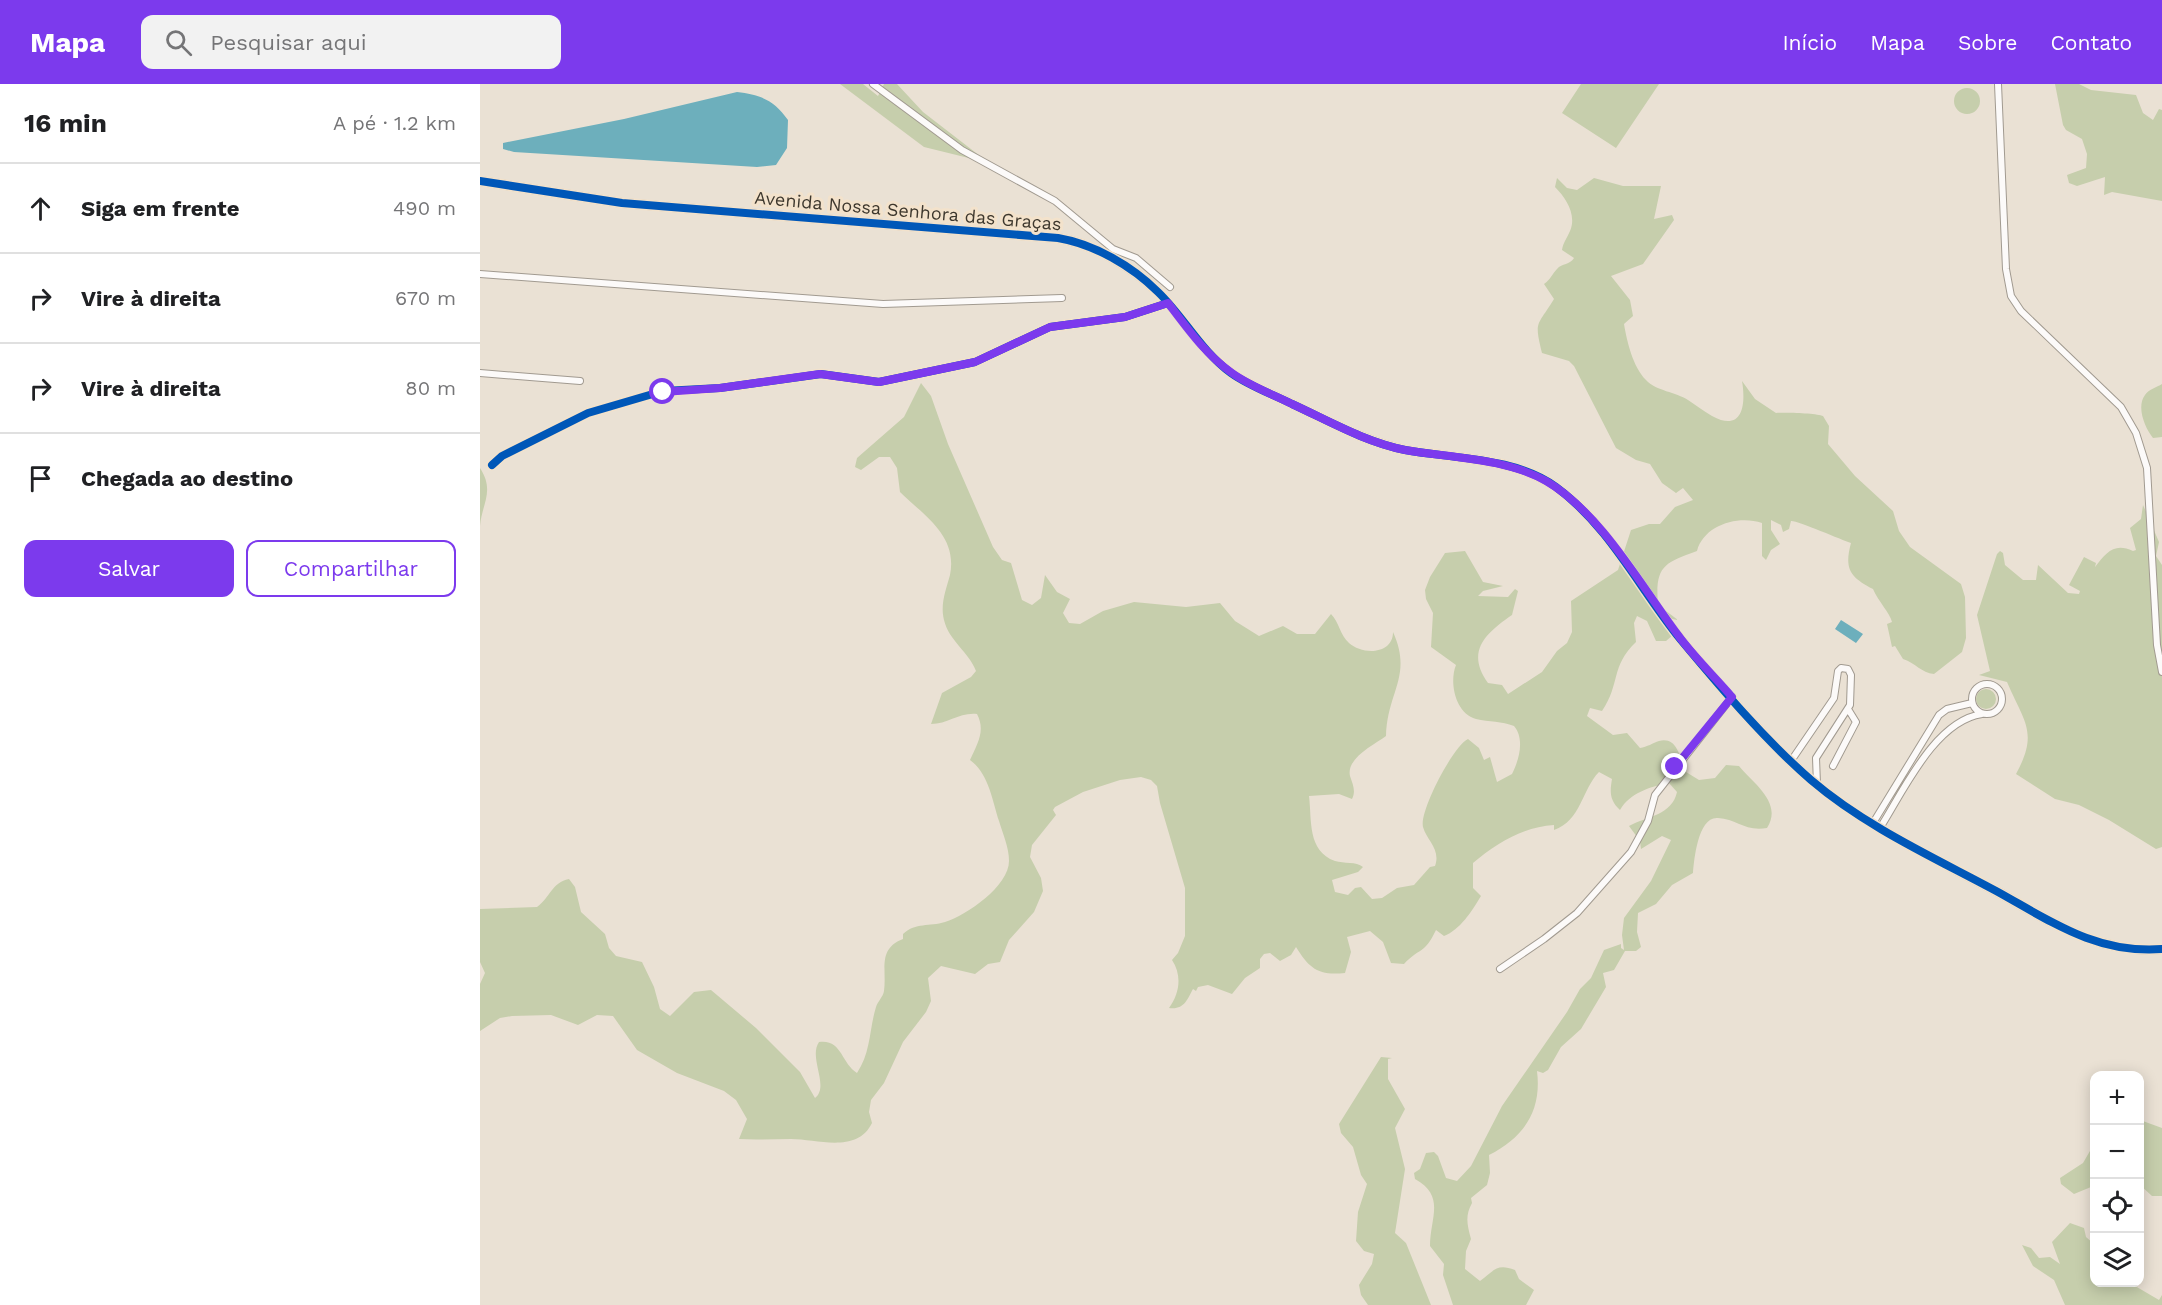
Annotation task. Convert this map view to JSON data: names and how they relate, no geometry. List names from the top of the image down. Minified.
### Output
{"streets":{"main road":["Avenida Nossa Senhora das Graças"]},"page":{"header":"Mapa","search":"Pesquisar aqui","nav":["Início","Mapa","Sobre","Contato"],"heading":["16 min","A pé · 1.2 km"],"list":[["Siga em frente","490 m"],["Vire à direita","670 m"],["Vire à direita","80 m"],"Chegada ao destino"],"buttons":["Salvar","Compartilhar"],"map_buttons":["+","−"]}}
